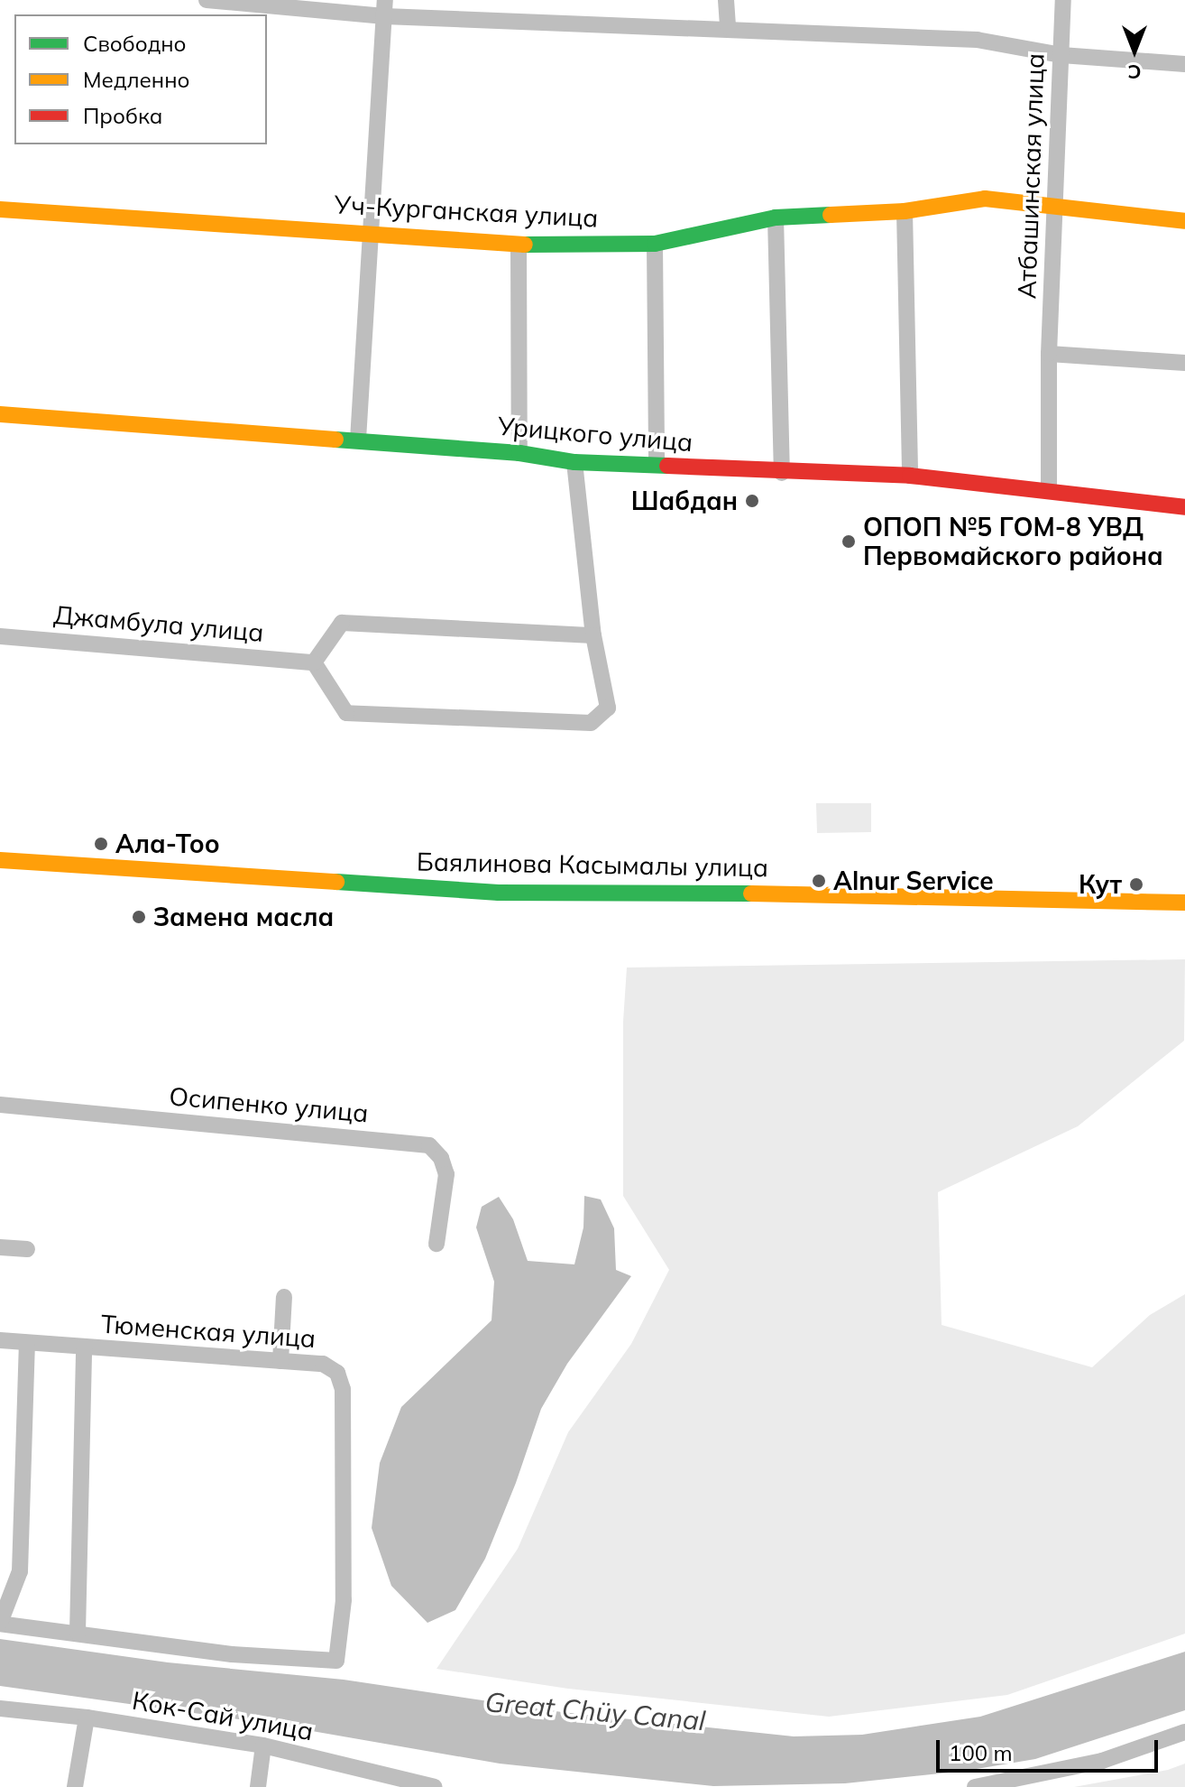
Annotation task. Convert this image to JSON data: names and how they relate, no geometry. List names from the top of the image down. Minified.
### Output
{"streets":{"street":["Атбашинская улица","Уч-Курганская улица","Урицкого улица","Джамбула улица","Баялинова Касымалы улица","Осипенко улица","Тюменская улица","Кок-Сай улица"]},"crossings":[["Атбашинская улица","Уч-Курганская улица"],["Атбашинская улица","Урицкого улица"]],"water":["Great Chüy Canal"],"places":["Шабдан","ОПОП №5 ГОМ-8 УВД Первомайского района","Ала-Тоо","Alnur Service","Кут","Замена масла"],"legend":["Свободно","Медленно","Пробка"],"scale_bar":"100 m","north":"bottom"}
